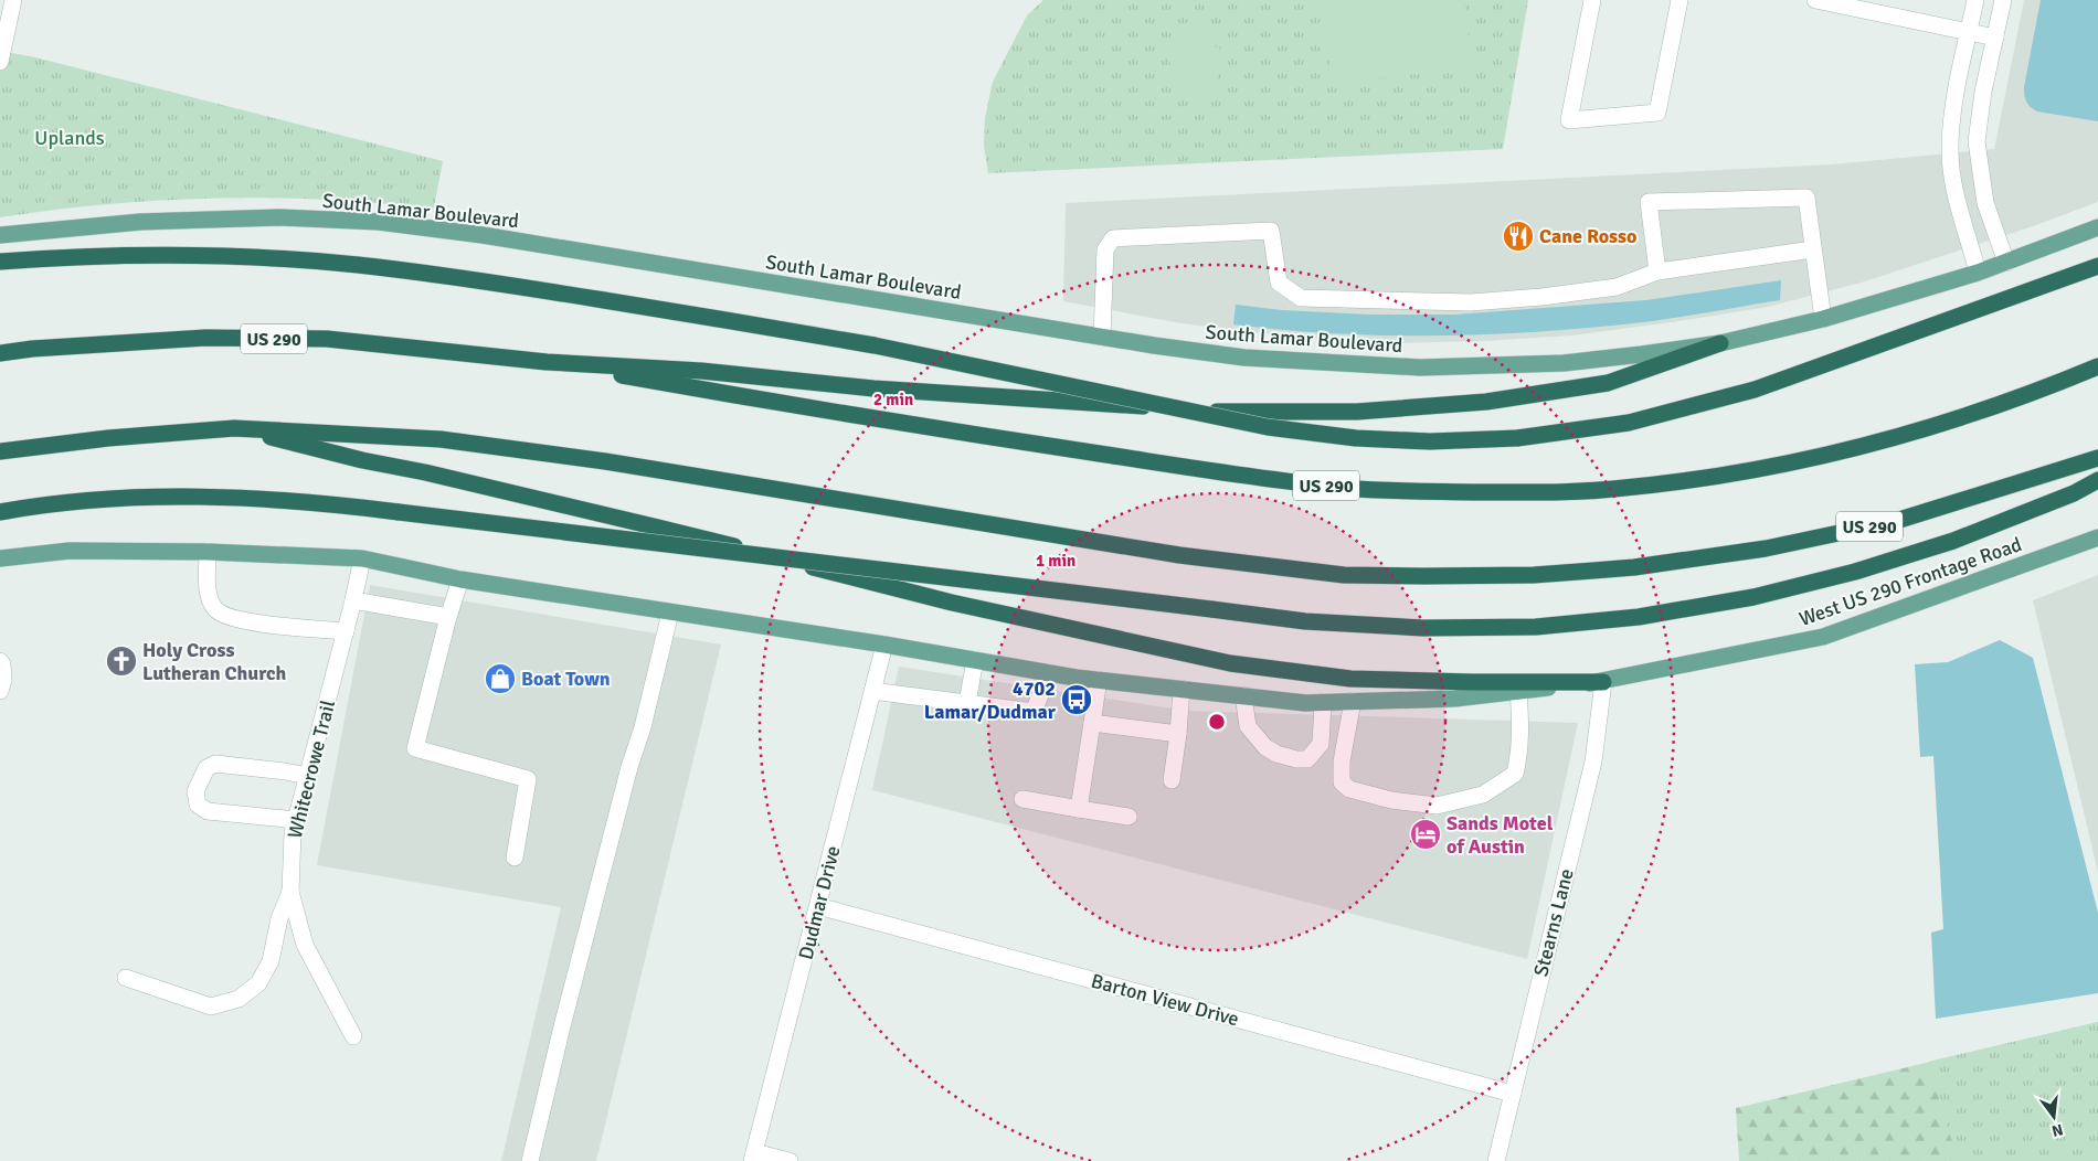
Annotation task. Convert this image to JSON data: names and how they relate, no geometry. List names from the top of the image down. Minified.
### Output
{"streets":{"highway":["US 290"],"main road":["South Lamar Boulevard","West US 290 Frontage Road"],"street":["Whitecrowe Trail","Dudmar Drive","Stearns Lane","Barton View Drive"]},"crossings":[["West US 290 Frontage Road","Stearns Lane"],["Dudmar Drive","Barton View Drive"],["Stearns Lane","Barton View Drive"]],"parks":["Uplands"],"places":{"restaurant":["Cane Rosso"],"church":["Holy Cross Lutheran Church"],"shop":["Boat Town"],"bus stop":["4702 Lamar/Dudmar"],"hotel":["Sands Motel of Austin"]},"north":"bottom","rings":["2 min","1 min"]}
